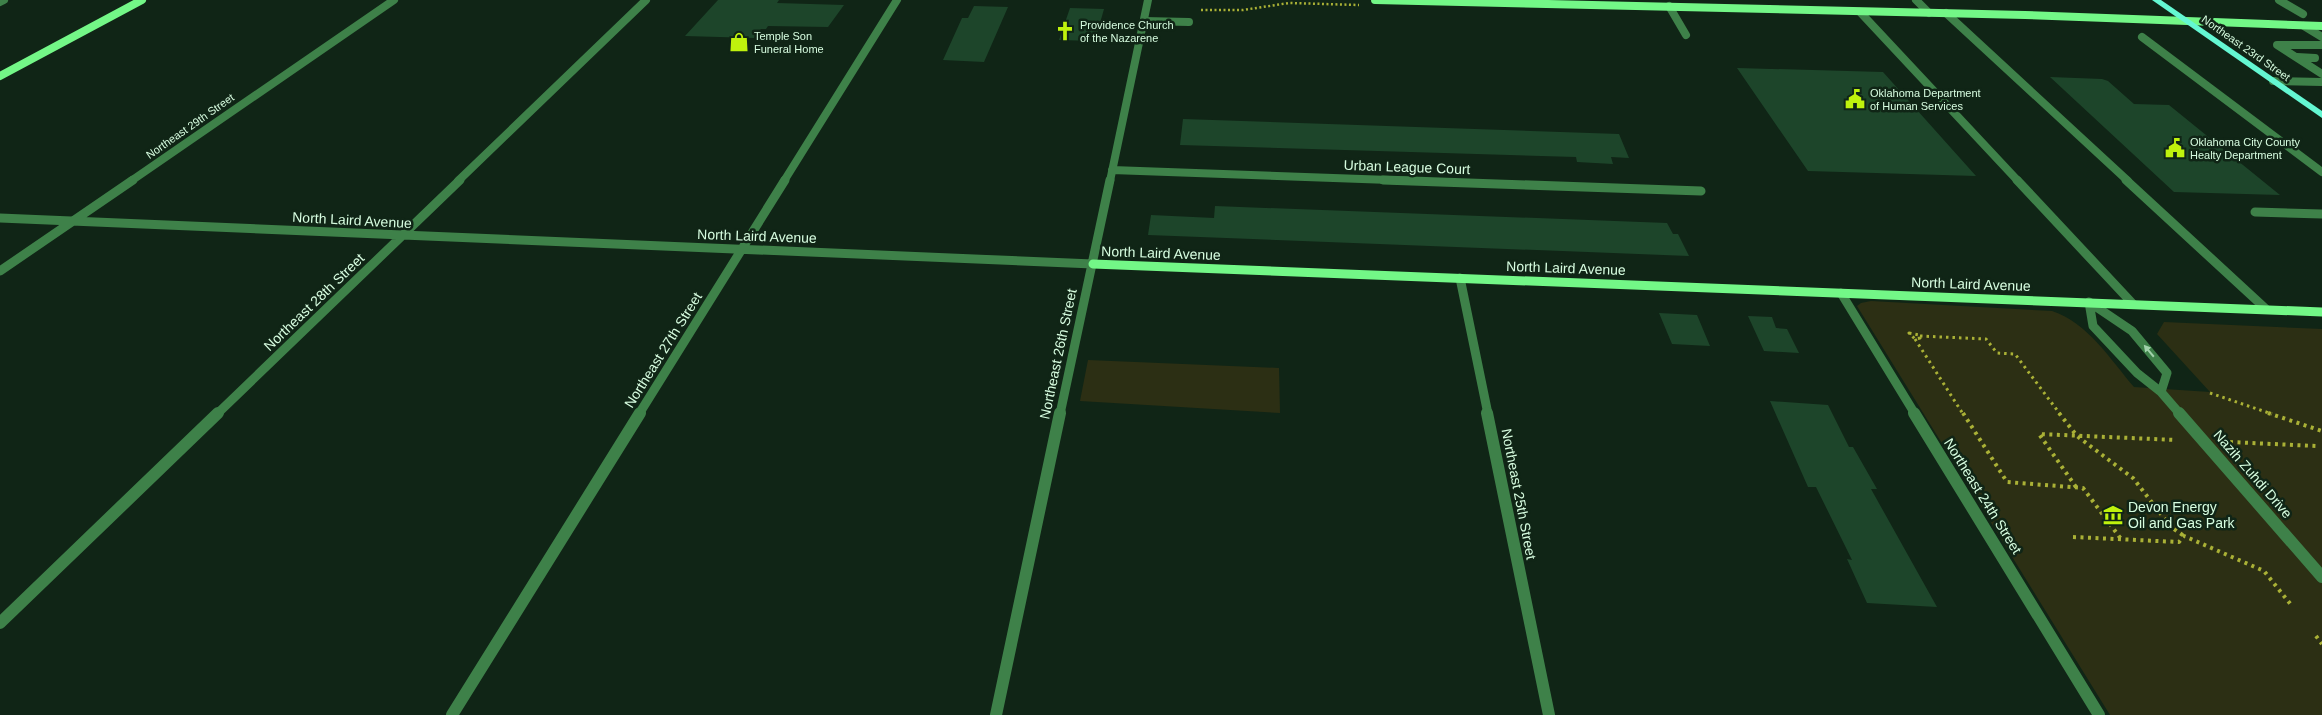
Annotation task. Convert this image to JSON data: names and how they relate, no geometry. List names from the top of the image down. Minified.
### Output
{"streets":{"main road":["Northeast 23rd Street"],"street":["Northeast 29th Street","Urban League Court","North Laird Avenue","Northeast 28th Street","Northeast 27th Street","Northeast 26th Street","Nazih Zuhdi Drive","Northeast 25th Street","Northeast 24th Street"]},"crossings":[["Northeast 29th Street","North Laird Avenue"],["Urban League Court","Northeast 26th Street"],["North Laird Avenue","Northeast 28th Street"],["North Laird Avenue","Northeast 27th Street"],["North Laird Avenue","Northeast 26th Street"],["North Laird Avenue","Nazih Zuhdi Drive"],["North Laird Avenue","Northeast 25th Street"],["North Laird Avenue","Northeast 24th Street"]],"places":{"church":["Providence Church of the Nazarene"],"shop":["Temple Son Funeral Home"],"public building":["Oklahoma Department of Human Services","Oklahoma City County Healty Department"],"museum":["Devon Energy Oil and Gas Park"]}}
